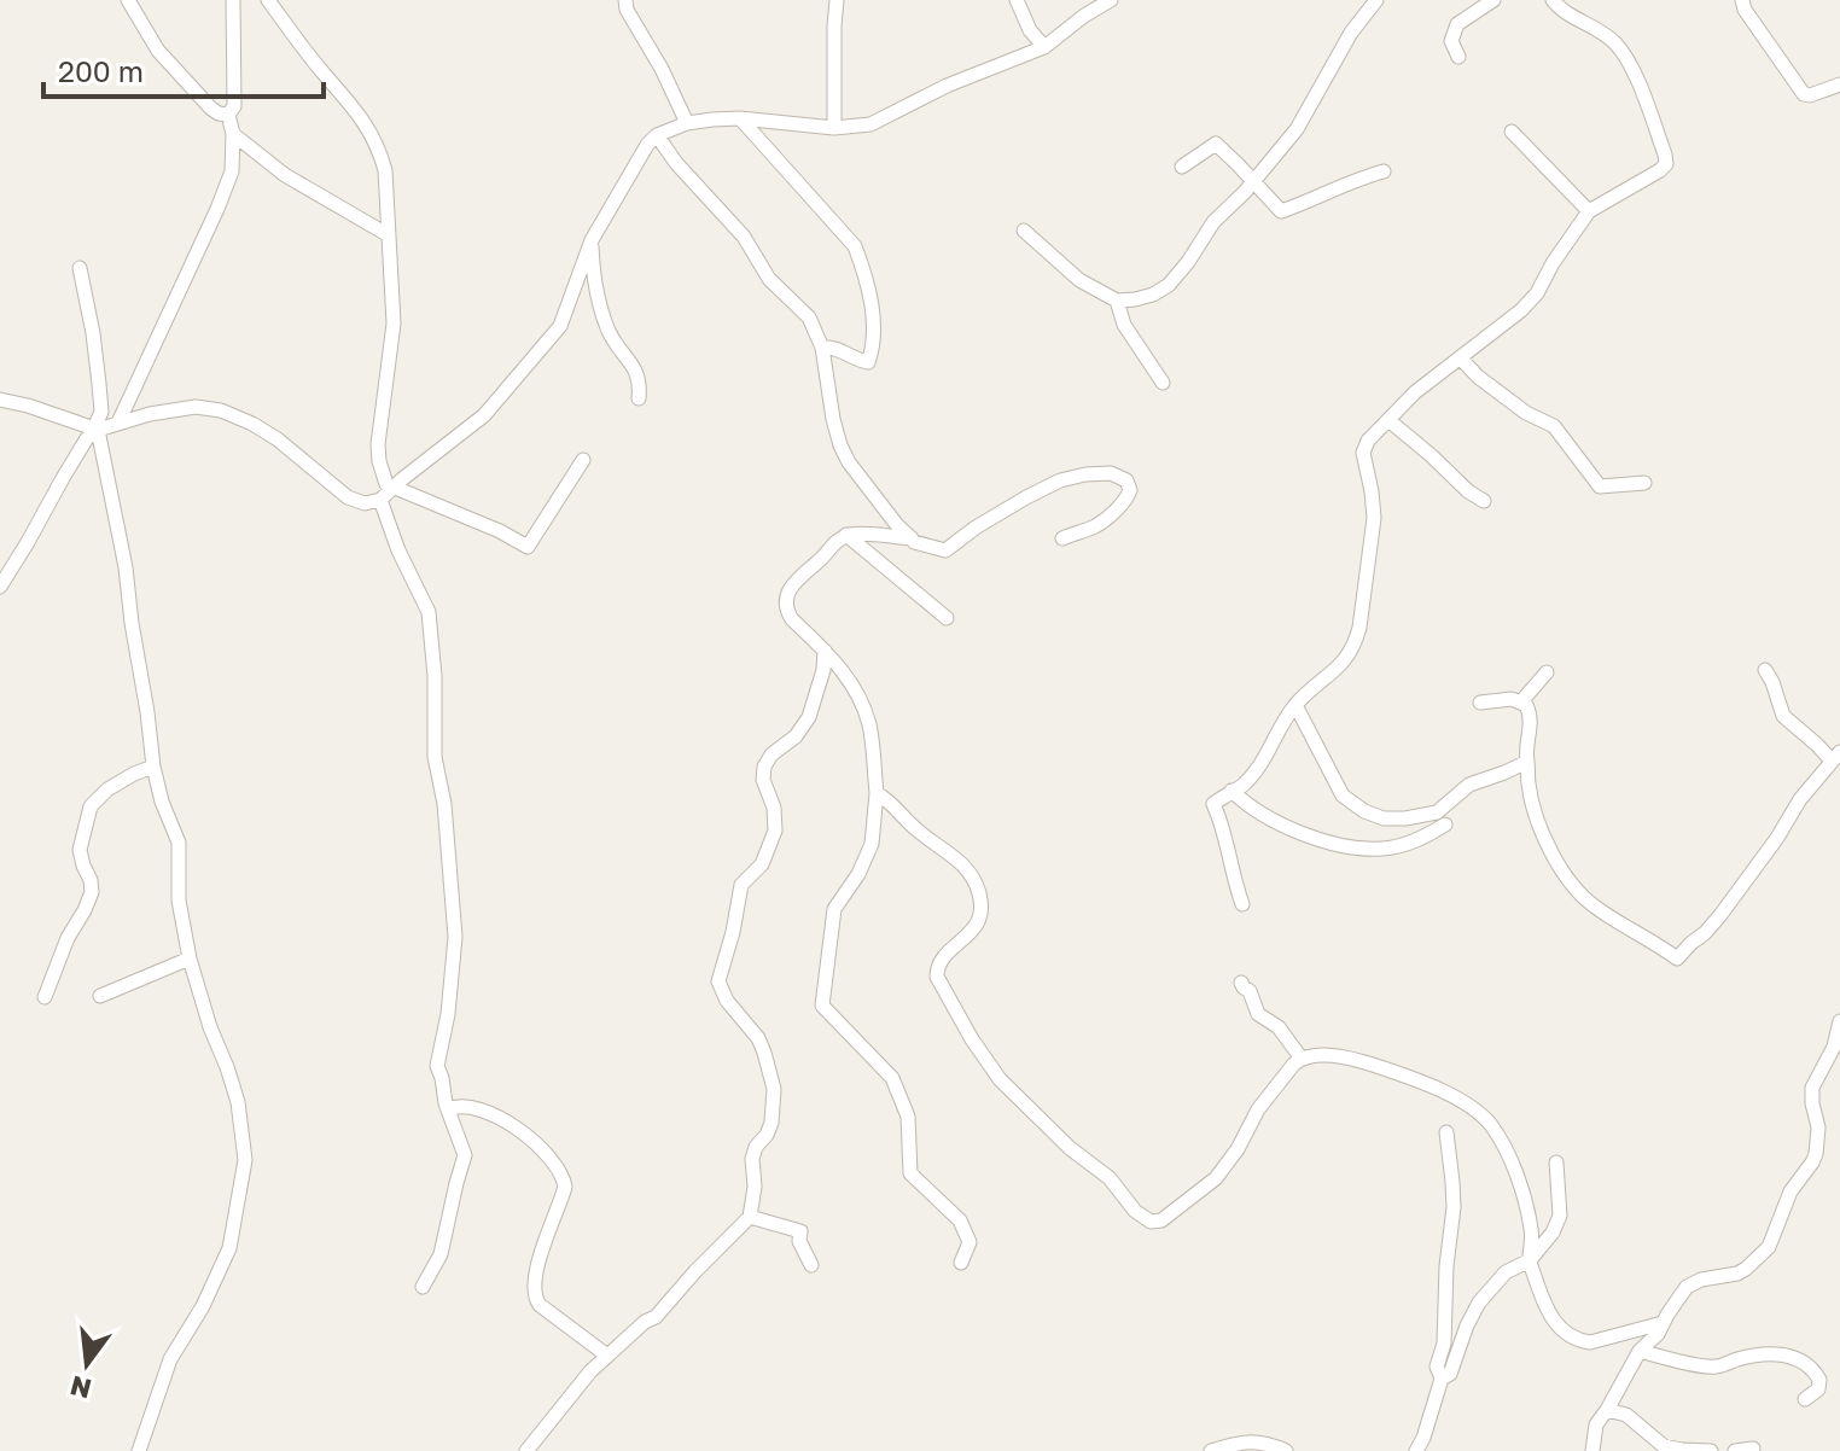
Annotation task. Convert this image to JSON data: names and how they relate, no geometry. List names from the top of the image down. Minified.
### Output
{"scale_bar":"200 m","north":"bottom"}
